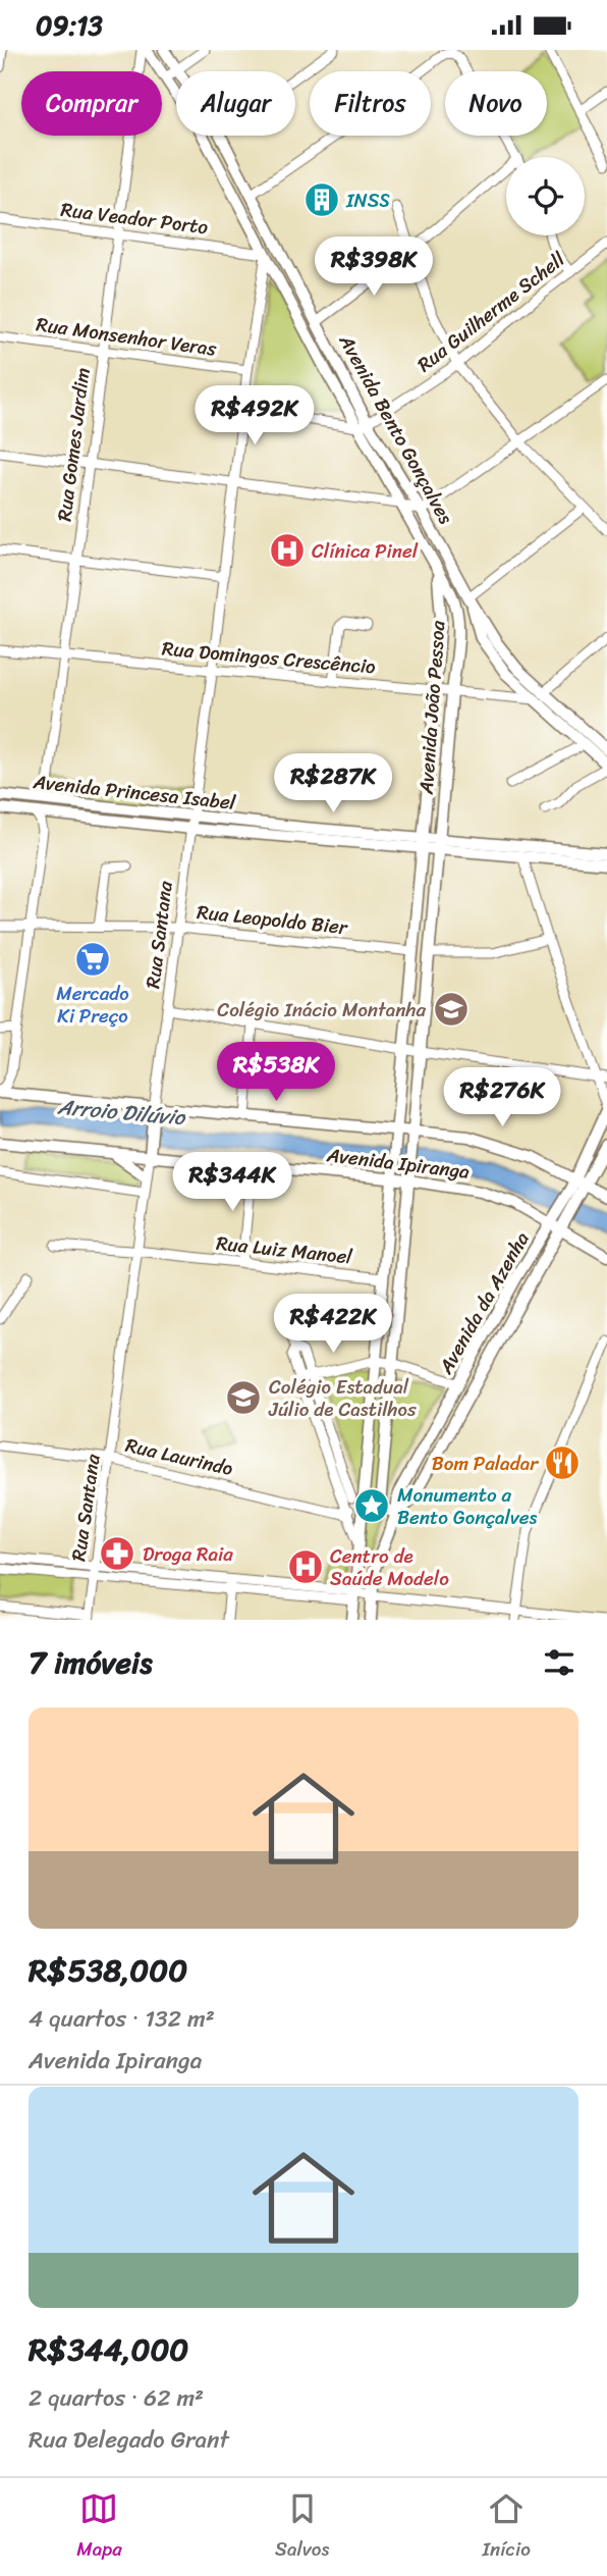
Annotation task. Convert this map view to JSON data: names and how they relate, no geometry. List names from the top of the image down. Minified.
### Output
{"streets":{"main road":["Avenida Bento Gonçalves","Avenida João Pessoa","Avenida Princesa Isabel","Rua Santana","Avenida Ipiranga","Avenida da Azenha"],"street":["Rua Veador Porto","Rua Guilherme Schell","Rua Monsenhor Veras","Rua Gomes Jardim","Rua Domingos Crescêncio","Rua Leopoldo Bier","Rua Luiz Manoel","Rua Laurindo"]},"crossings":[["Rua Veador Porto","Avenida Bento Gonçalves"],["Rua Veador Porto","Rua Gomes Jardim"],["Rua Veador Porto","Rua Santana"],["Rua Guilherme Schell","Avenida Bento Gonçalves"],["Rua Monsenhor Veras","Rua Gomes Jardim"],["Rua Monsenhor Veras","Rua Santana"],["Avenida Bento Gonçalves","Rua Gomes Jardim"],["Avenida Bento Gonçalves","Rua Domingos Crescêncio"],["Avenida Bento Gonçalves","Avenida João Pessoa"],["Avenida Bento Gonçalves","Rua Santana"],["Rua Gomes Jardim","Rua Domingos Crescêncio"],["Rua Gomes Jardim","Avenida Princesa Isabel"],["Rua Domingos Crescêncio","Avenida João Pessoa"],["Rua Domingos Crescêncio","Rua Santana"],["Avenida João Pessoa","Avenida Princesa Isabel"],["Avenida João Pessoa","Rua Leopoldo Bier"],["Avenida João Pessoa","Avenida Ipiranga"],["Avenida João Pessoa","Rua Luiz Manoel"],["Avenida João Pessoa","Avenida da Azenha"],["Avenida Princesa Isabel","Rua Santana"],["Rua Leopoldo Bier","Rua Santana"],["Rua Santana","Avenida Ipiranga"],["Rua Santana","Rua Luiz Manoel"],["Rua Santana","Rua Laurindo"],["Avenida Ipiranga","Avenida da Azenha"]],"water":["Arroio Dilúvio"],"places":{"building":["INSS"],"hospital":["Clínica Pinel","Centro de Saúde Modelo"],"supermarket":["Mercado Ki Preço"],"school or university":["Colégio Inácio Montanha","Colégio Estadual Júlio de Castilhos"],"restaurant":["Bom Paladar"],"place":["Monumento a Bento Gonçalves"],"pharmacy":["Droga Raia"]},"page":{"status":"09:13","chip":["Comprar","Alugar","Filtros","Novo"],"price":["R$398K","R$492K","R$287K","R$538K","R$276K","R$344K","R$422K"],"heading":"7 imóveis","list":[{"name":"R$538,000","note":"4 quartos · 132 m² · Avenida Ipiranga"},{"name":"R$344,000","note":"2 quartos · 62 m² · Rua Delegado Grant"}],"tabs":["Mapa","Salvos","Início"]}}
